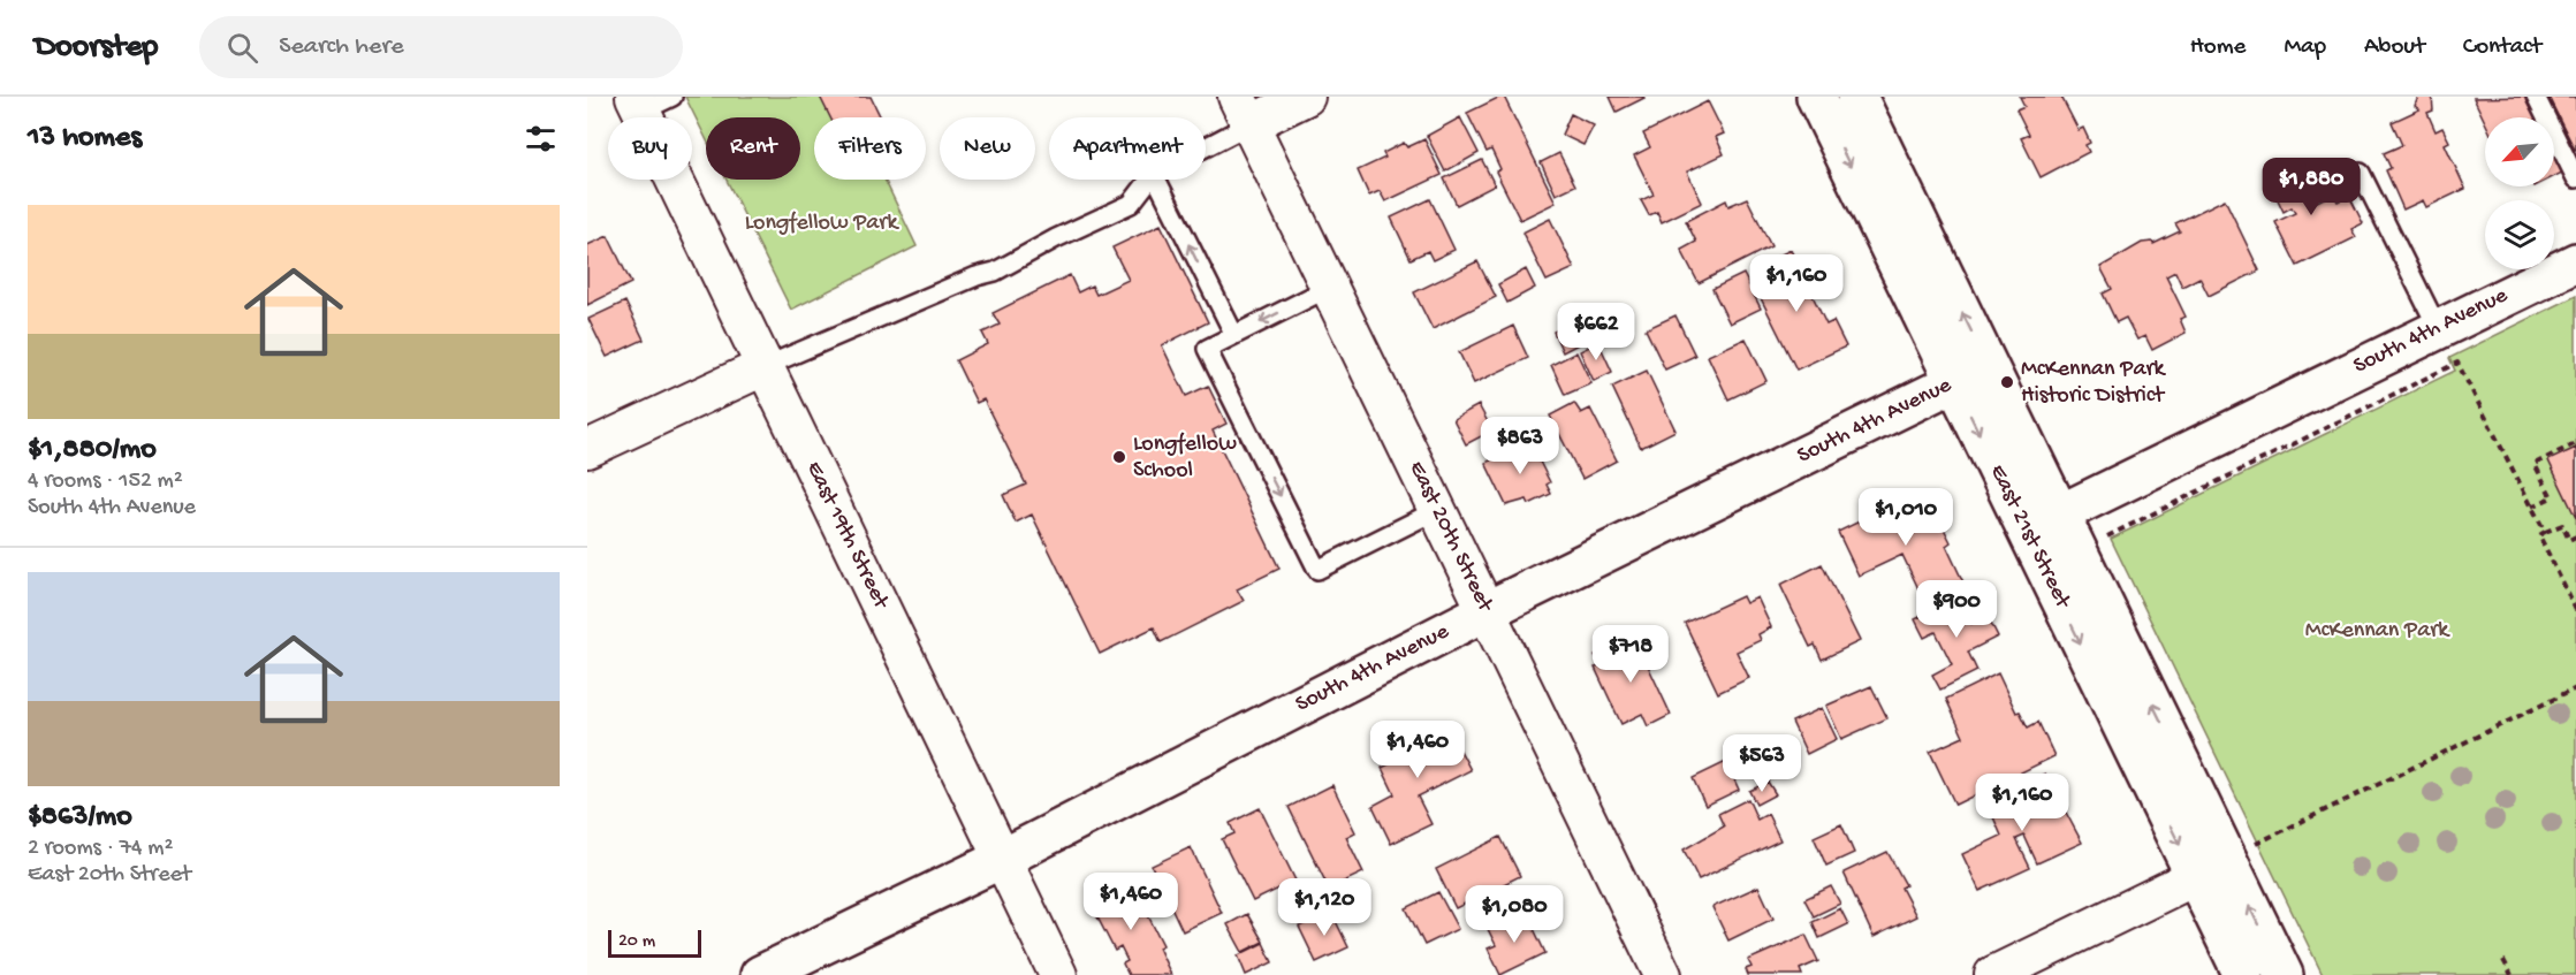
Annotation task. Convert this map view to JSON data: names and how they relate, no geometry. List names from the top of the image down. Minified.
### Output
{"streets":{"street":["South 4th Avenue","East 19th Street","East 20th Street","East 21st Street"]},"crossings":[["South 4th Avenue","East 19th Street"],["South 4th Avenue","East 20th Street"],["South 4th Avenue","East 21st Street"]],"parks":["Longfellow Park","McKennan Park"],"places":["McKennan Park Historic District","Longfellow School"],"scale_bar":"20 m","north":"bottom left","page":{"header":"Doorstep","search":"Search here","nav":["Home","Map","About","Contact"],"heading":"13 homes","chip":["Buy","Rent","Filters","New","Apartment"],"price":["$1,880","$1,160","$662","$863","$1,010","$900","$718","$1,460","$563","$1,160","$1,460","$1,120","$1,080"],"list":[{"name":"$1,880/mo","note":"4 rooms · 152 m² · South 4th Avenue"},{"name":"$863/mo","note":"2 rooms · 74 m² · East 20th Street"}],"scale":"20 m"}}
